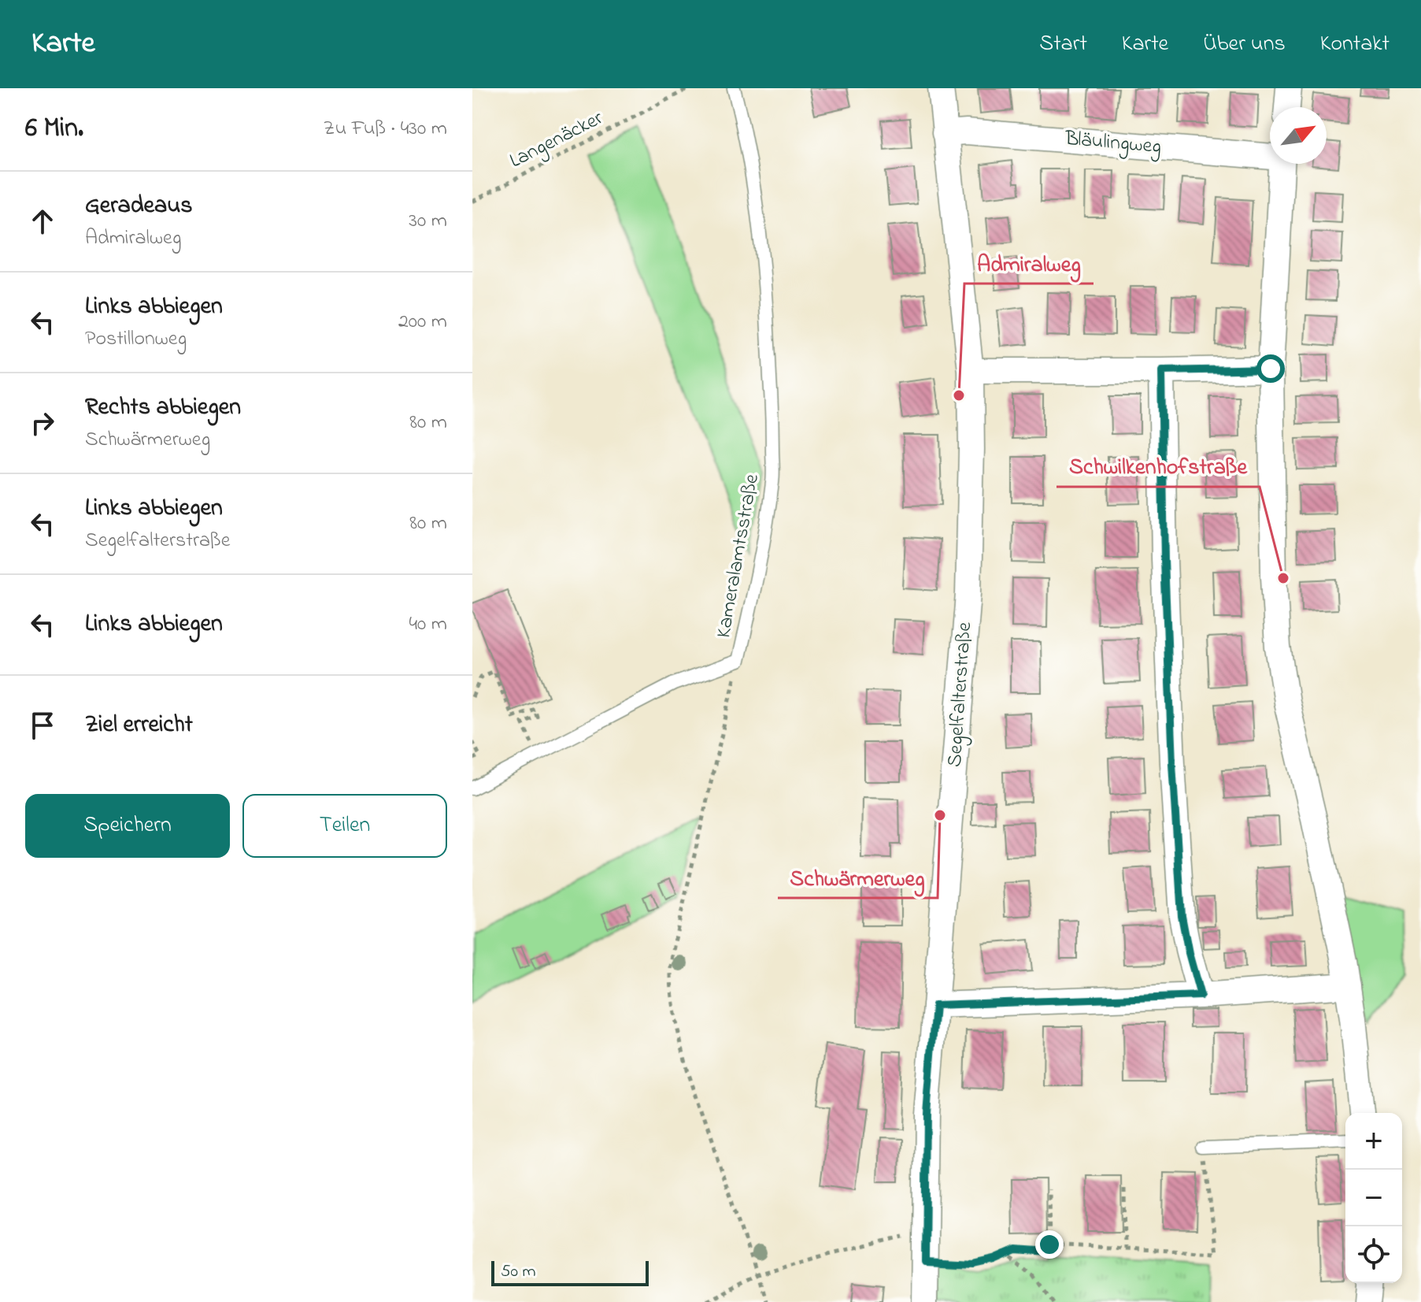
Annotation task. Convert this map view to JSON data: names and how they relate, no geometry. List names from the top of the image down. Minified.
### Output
{"streets":{"street":["Bläulingweg","Segelfalterstraße"],"lane":["Kameralamtsstraße"],"path":["Langenäcker"]},"crossings":[["Bläulingweg","Segelfalterstraße"]],"places":["Admiralweg","Schwilkenhofstraße","Schwärmerweg"],"scale_bar":"50 m","north":"top right","page":{"header":"Karte","nav":["Start","Karte","Über uns","Kontakt"],"heading":["6 Min.","Zu Fuß · 430 m"],"list":[["Geradeaus","Admiralweg","30 m"],["Links abbiegen","Postillonweg","200 m"],["Rechts abbiegen","Schwärmerweg","80 m"],["Links abbiegen","Segelfalterstraße","80 m"],["Links abbiegen","40 m"],"Ziel erreicht"],"buttons":["Speichern","Teilen"],"map_buttons":["+","−"],"scale":"50 m"}}
